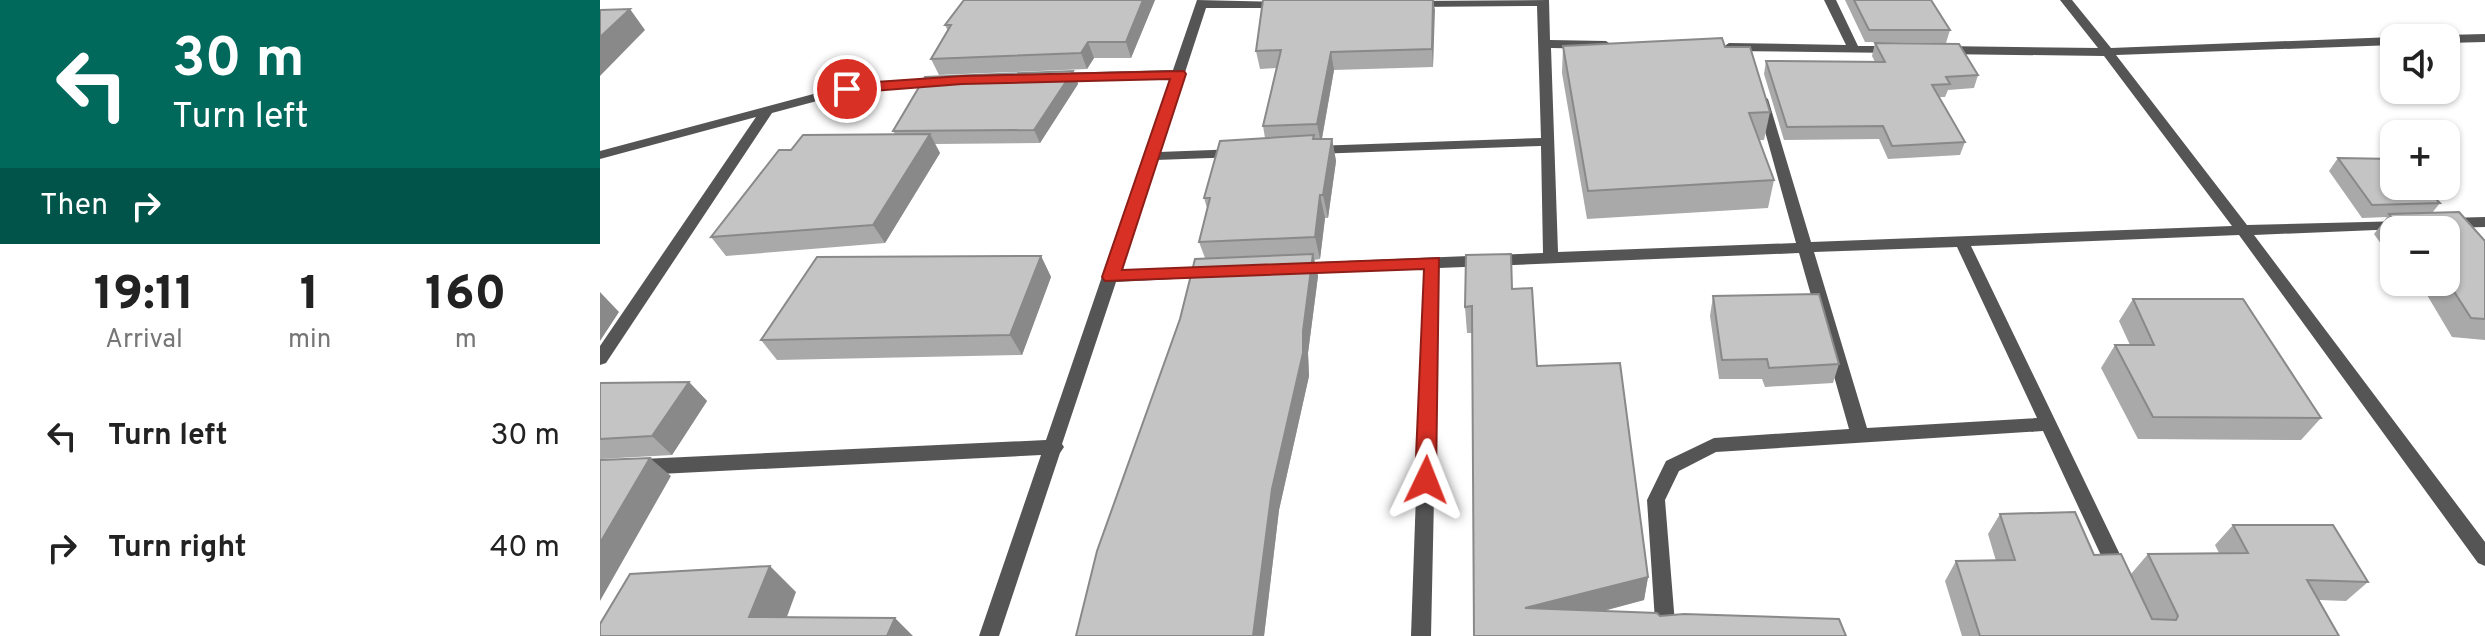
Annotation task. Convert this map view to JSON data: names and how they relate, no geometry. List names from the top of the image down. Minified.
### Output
{"page":{"turn":["30 m","Turn left"],"map_buttons":["+","−"],"then":"Then","eta":["19:11","Arrival","1","min","160","m"],"list":[{"name":"Turn left","value":"30 m"},{"name":"Turn right","value":"40 m"}]}}
